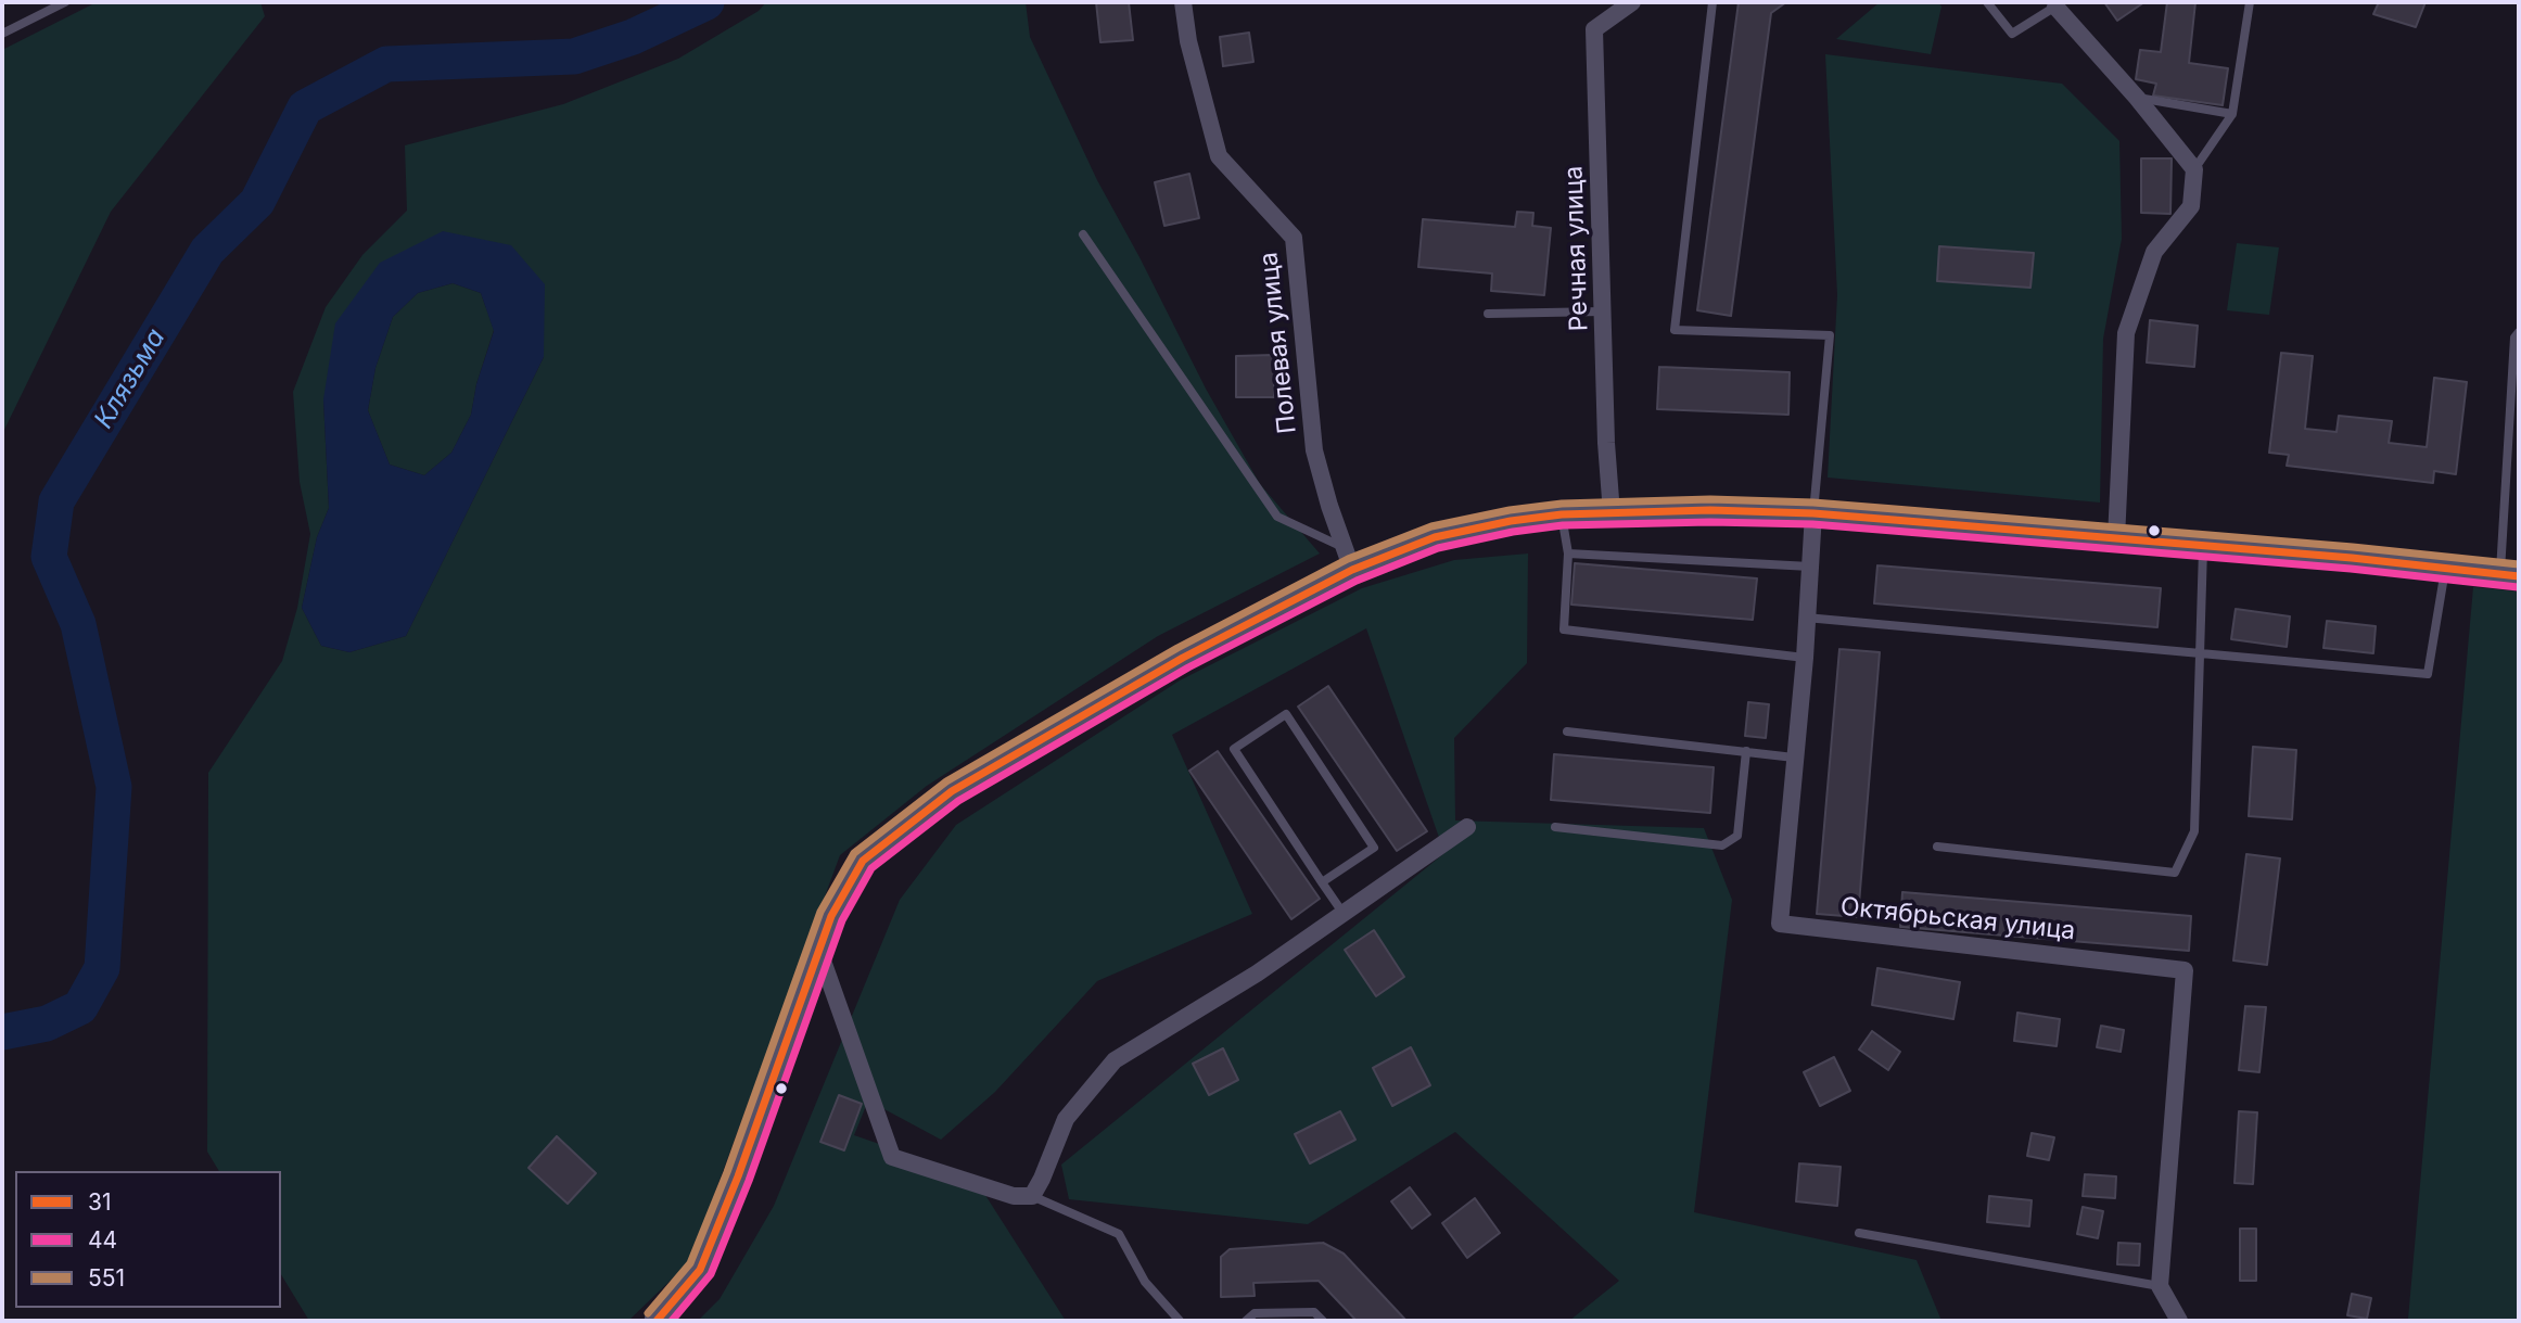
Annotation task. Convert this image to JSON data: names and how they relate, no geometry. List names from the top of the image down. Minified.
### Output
{"streets":{"street":["Речная улица","Полевая улица","Октябрьская улица"]},"water":["Клязьма"],"lines":["transit line 551","transit line 31","transit line 44"],"legend":["31","44","551"]}
